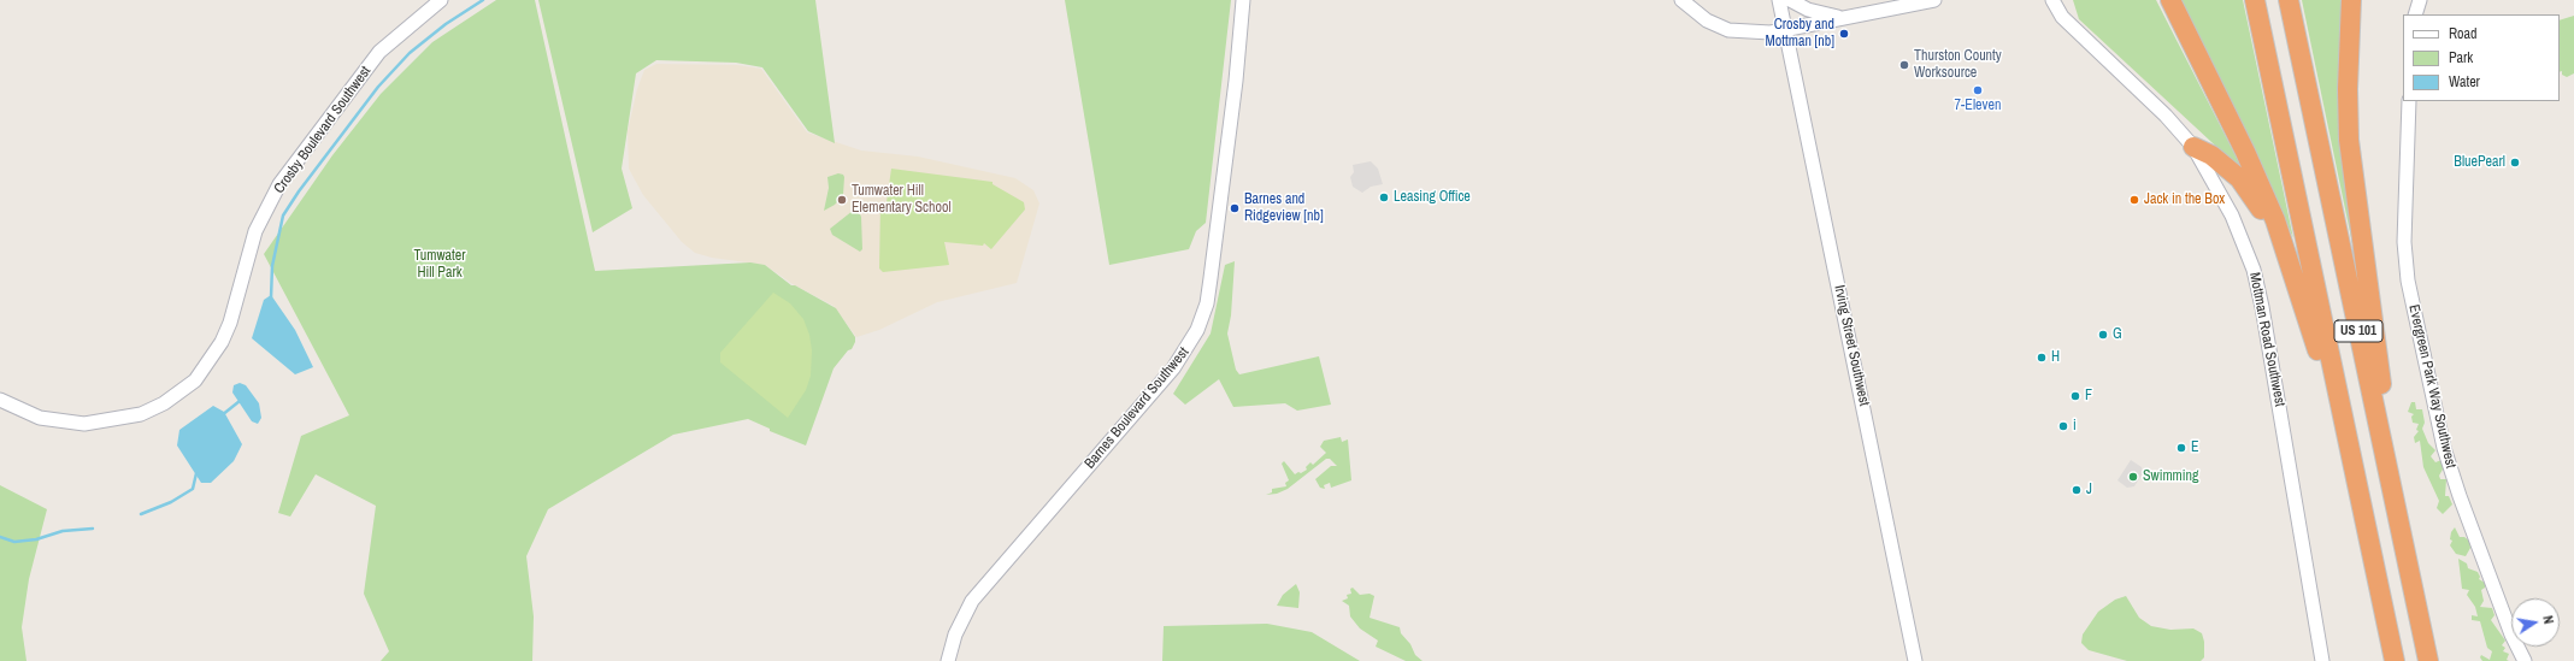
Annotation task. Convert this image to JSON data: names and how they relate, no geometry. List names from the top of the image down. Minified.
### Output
{"streets":{"highway":["US 101"],"street":["Crosby Boulevard Southwest","Mottman Road Southwest","Irving Street Southwest","Evergreen Park Way Southwest","Barnes Boulevard Southwest"]},"parks":["Tumwater Hill Park"],"places":["Crosby and Mottman [nb]","Thurston County Worksource","7-Eleven","BluePearl","Leasing Office","Tumwater Hill Elementary School","Jack in the Box","Barnes and Ridgeview [nb]","G","H","F","i","E","Swimming","J"],"legend":["Road","Park","Water"],"north":"right"}
